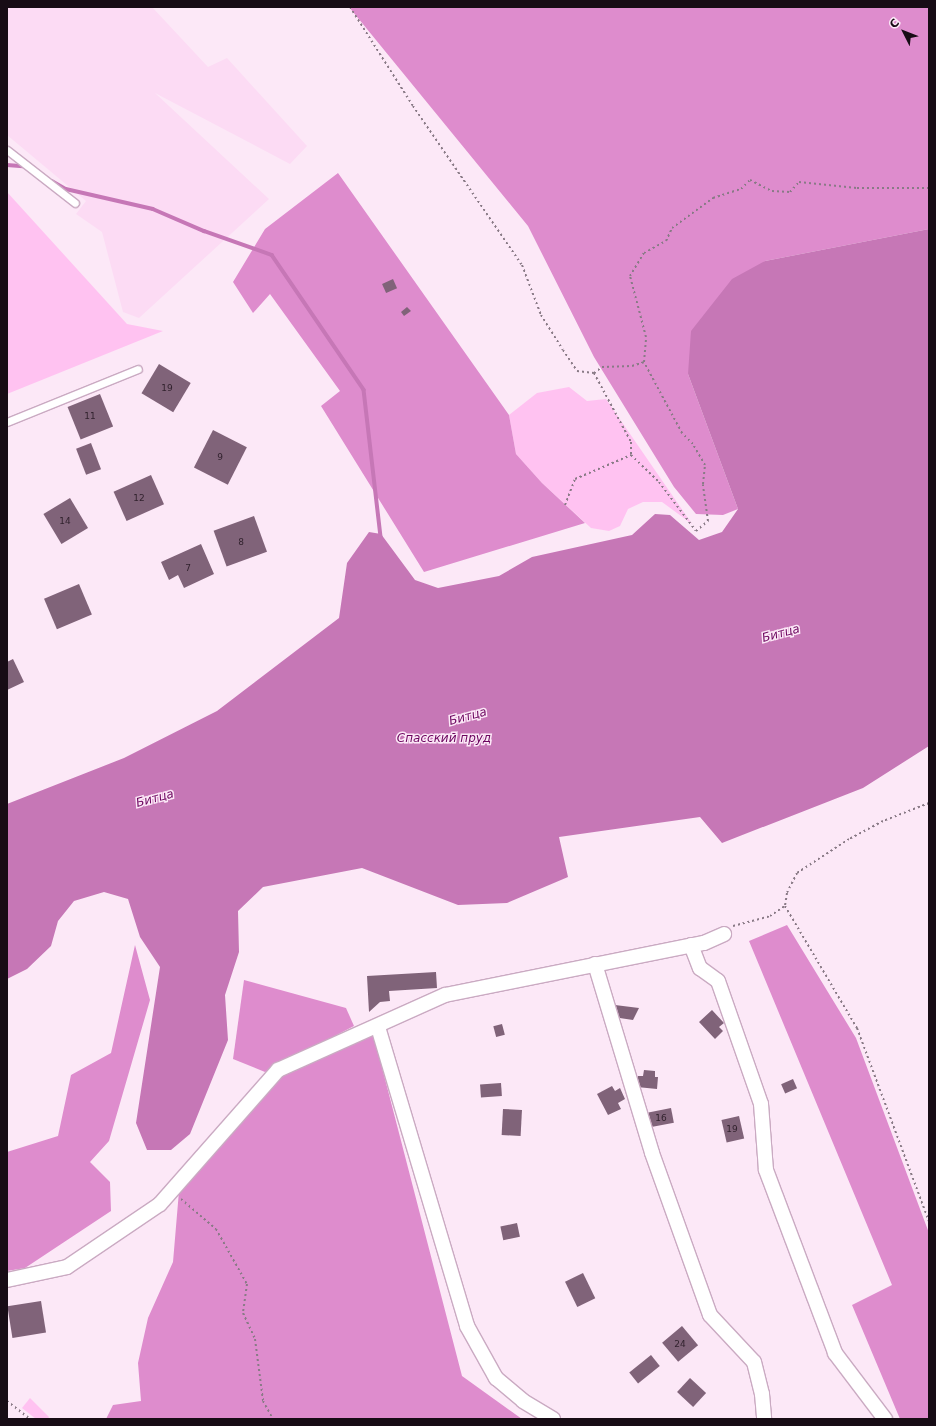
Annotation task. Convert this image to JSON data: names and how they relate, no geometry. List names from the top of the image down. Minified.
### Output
{"water":["Битца","Спасский пруд"],"house_numbers":["19","11","9","12","14","8","7","16","19","24"],"north":"top left"}
